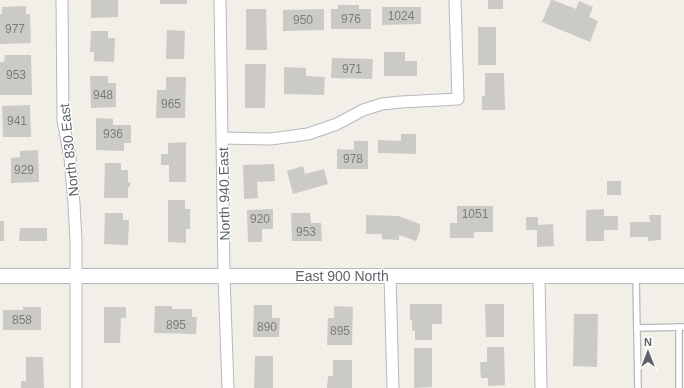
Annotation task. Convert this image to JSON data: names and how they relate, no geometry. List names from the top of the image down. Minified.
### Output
{"streets":{"street":["North 830 East","North 940 East","East 900 North"]},"crossings":[["North 830 East","East 900 North"],["North 940 East","East 900 North"]],"house_numbers":["1024","976","950","977","971","953","948","965","941","936","978","929","1051","920","953","858","895","890","895"],"north":"top"}
